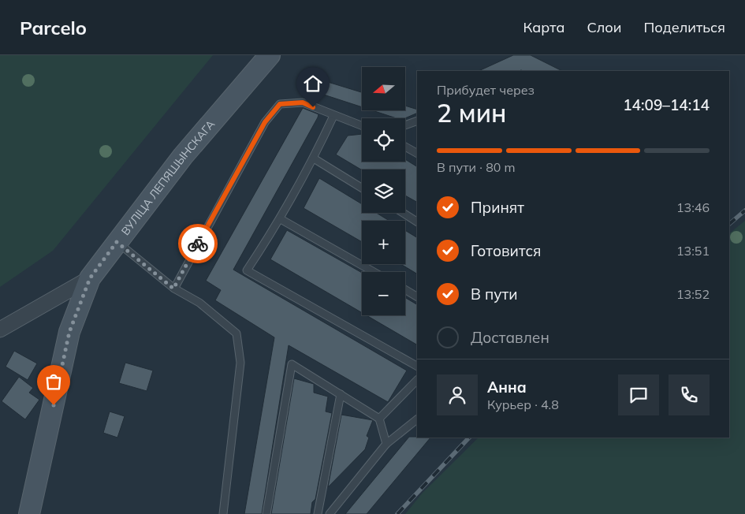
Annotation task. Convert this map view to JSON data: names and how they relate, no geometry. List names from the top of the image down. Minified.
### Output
{"streets":{"street":["ВУЛІЦА ЛЕПЯШЫНСКАГА"]},"north":"left","page":{"header":"Parcelo","nav":["Карта","Слои","Поделиться"],"map_buttons":["+","−"],"heading":["2 мин","Прибудет через","14:09–14:14"],"panel":["Анна","Курьер · 4.8"],"bar":"В пути · 80 m","list":[["Принят","13:46"],["Готовится","13:51"],["В пути","13:52"],"Доставлен"]}}
